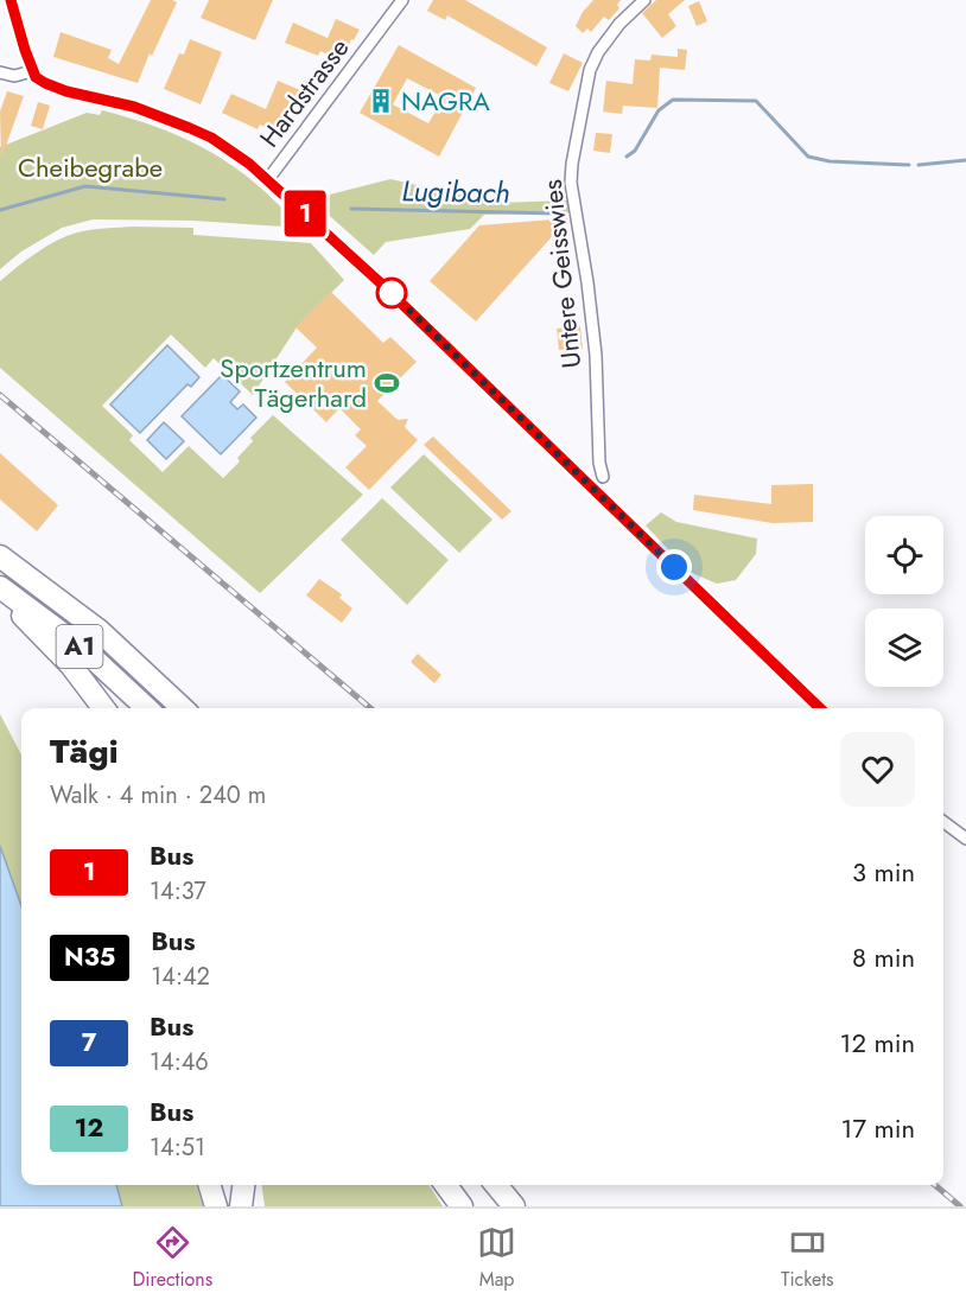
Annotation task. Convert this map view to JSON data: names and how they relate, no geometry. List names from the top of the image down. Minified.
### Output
{"streets":{"highway":["A1"],"street":["Hardstrasse","Untere Geisswies"]},"water":["Lugibach"],"parks":["Cheibegrabe"],"places":{"building":["NAGRA"],"sports":["Sportzentrum Tägerhard"]},"lines":["bus line 1"],"page":{"on_map":"1","heading":["Tägi","Walk · 4 min · 240 m"],"list":[{"mark":"1","name":"Bus","note":"14:37","value":"3 min"},{"mark":"N35","name":"Bus","note":"14:42","value":"8 min"},{"mark":"7","name":"Bus","note":"14:46","value":"12 min"},{"mark":"12","name":"Bus","note":"14:51","value":"17 min"}],"tabs":["Directions","Map","Tickets"]}}
